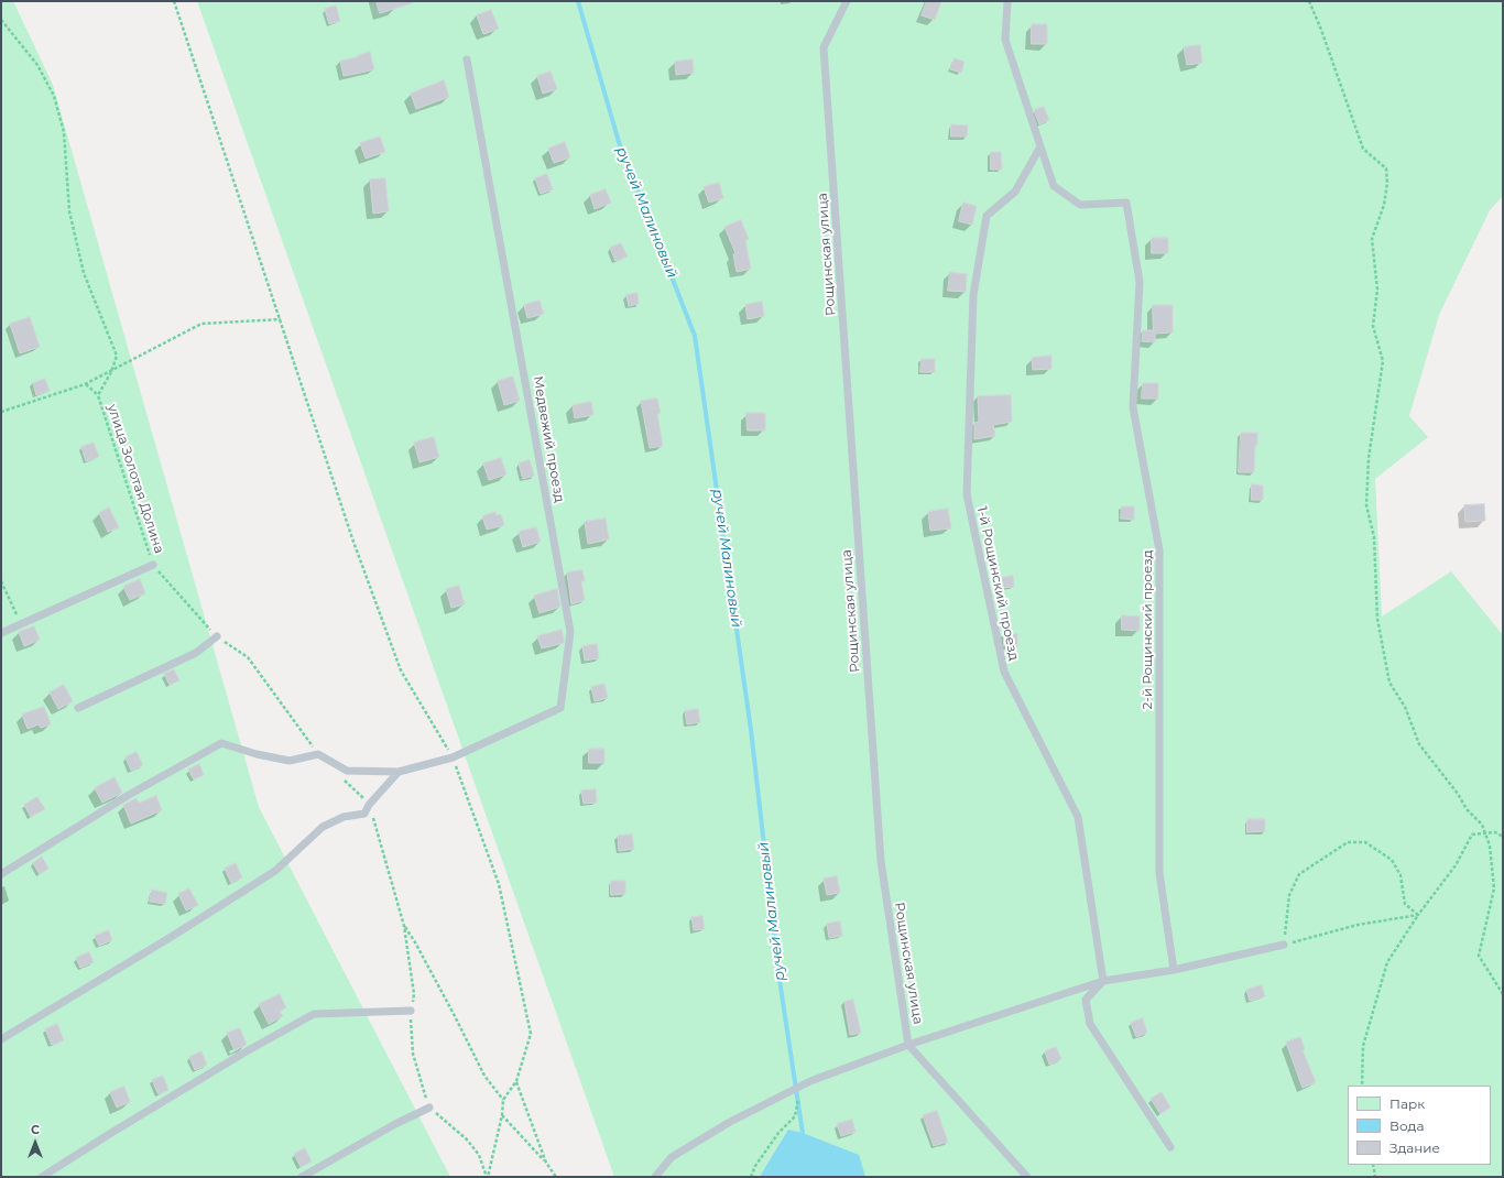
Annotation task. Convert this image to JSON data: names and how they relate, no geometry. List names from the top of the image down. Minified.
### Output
{"streets":{"lane":["Рощинская улица","Медвежий проезд","1-й Рощинский проезд","2-й Рощинский проезд"],"path":["улица Золотая Долина"]},"crossings":[["1-й Рощинский проезд","2-й Рощинский проезд"]],"water":["ручей Малиновый"],"legend":["Парк","Вода","Здание"],"north":"top"}
